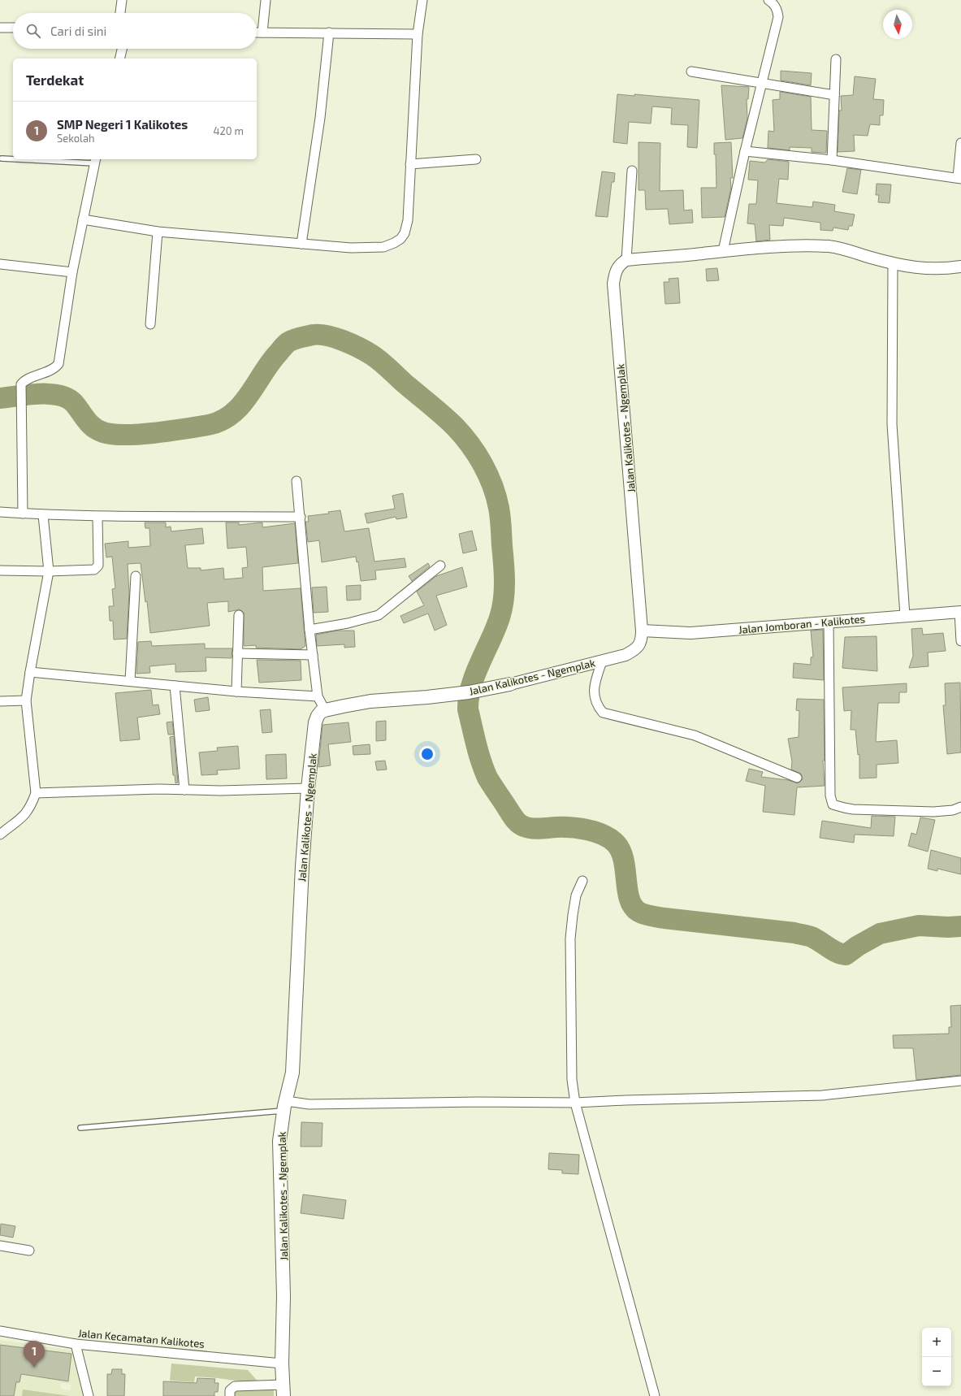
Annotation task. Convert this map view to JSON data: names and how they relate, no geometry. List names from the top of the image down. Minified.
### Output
{"streets":{"main road":["Jalan Kalikotes - Ngemplak"],"street":["Jalan Jomboran - Kalikotes","Jalan Kecamatan Kalikotes"]},"crossings":[["Jalan Kalikotes - Ngemplak","Jalan Jomboran - Kalikotes"],["Jalan Kalikotes - Ngemplak","Jalan Kecamatan Kalikotes"]],"north":"bottom","page":{"search":"Cari di sini","heading":"Terdekat","list":[{"mark":"1","name":"SMP Negeri 1 Kalikotes","note":"Sekolah","value":"420 m"}],"map_buttons":["+","−"],"pins":"1"}}
